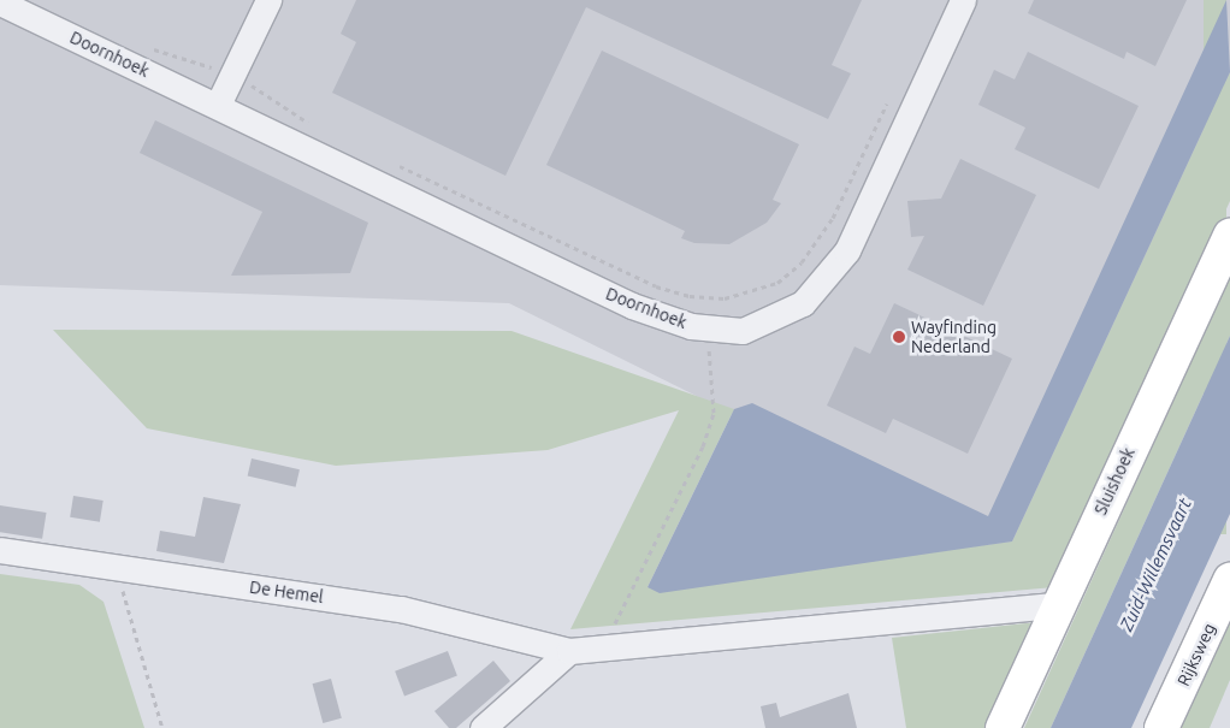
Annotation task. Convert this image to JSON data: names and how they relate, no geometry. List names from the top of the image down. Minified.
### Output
{"streets":{"street":["Doornhoek","Sluishoek","De Hemel","Rijksweg"]},"water":["Zuid-Willemsvaart"],"places":["Wayfinding Nederland"]}
